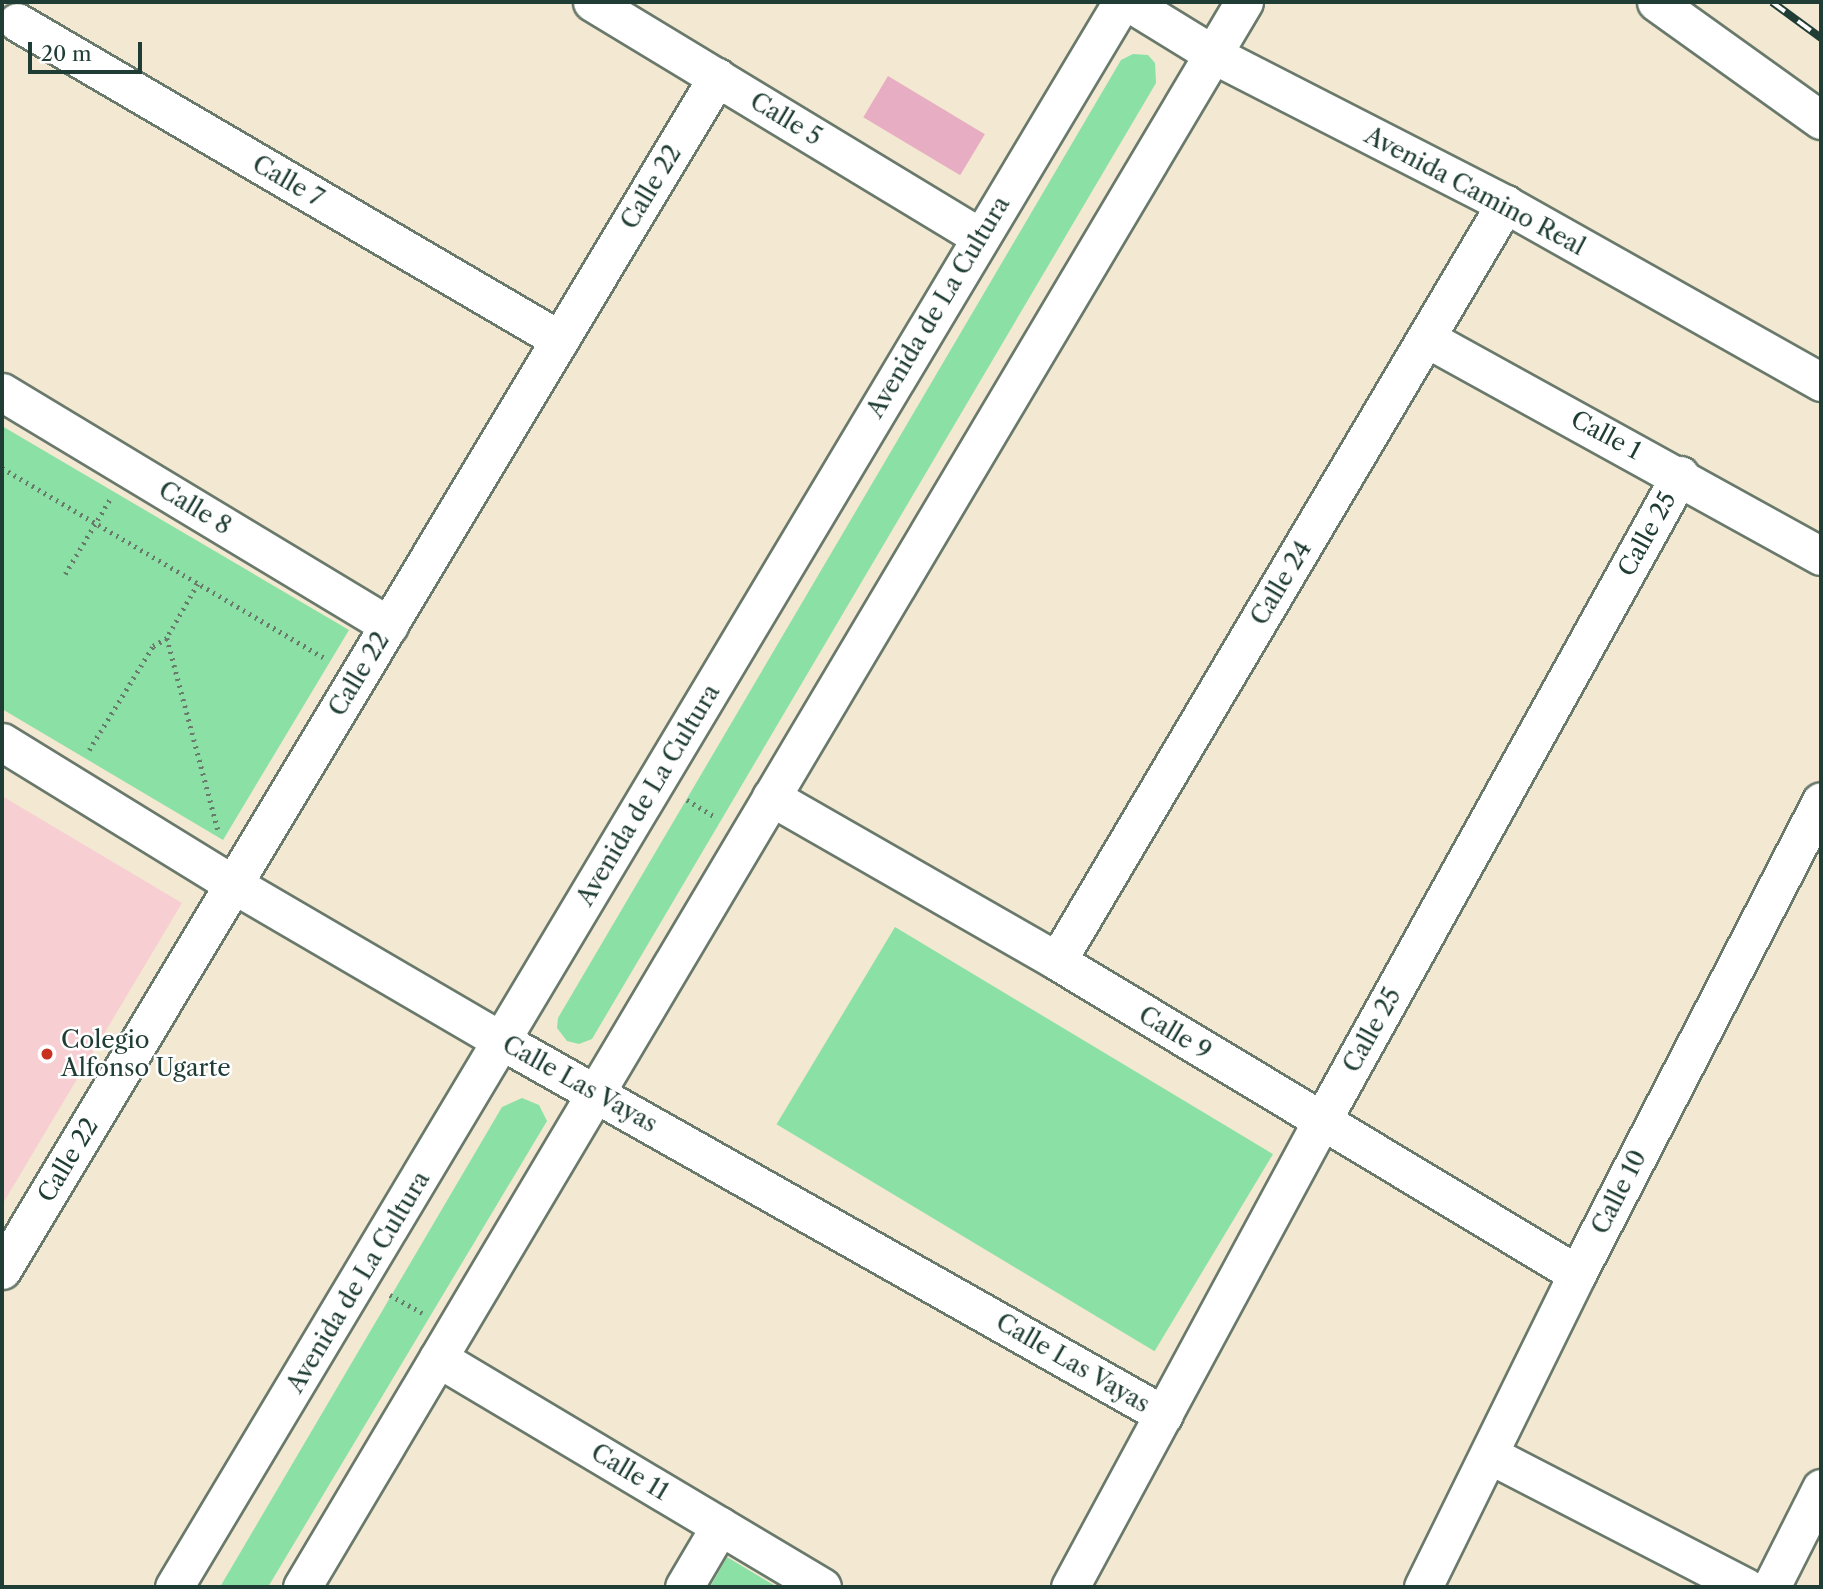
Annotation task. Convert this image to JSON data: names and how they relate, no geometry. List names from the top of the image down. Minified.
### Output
{"streets":{"street":["Calle 5","Calle 7","Calle 22","Avenida Camino Real","Avenida de La Cultura","Calle 1","Calle 8","Calle 25","Calle 24","Calle 9","Calle Las Vayas","Calle 10","Calle 11"]},"crossings":[["Calle 5","Calle 22"],["Calle 5","Avenida de La Cultura"],["Calle 7","Calle 22"],["Calle 22","Calle 8"],["Calle 22","Calle Las Vayas"],["Avenida Camino Real","Calle 24"],["Avenida de La Cultura","Calle Las Vayas"],["Calle 1","Calle 25"],["Calle 1","Calle 24"],["Calle 25","Calle 9"],["Calle 25","Calle Las Vayas"],["Calle 24","Calle 9"],["Calle 9","Calle 10"]],"places":["Colegio Alfonso Ugarte"],"scale_bar":"20 m"}
